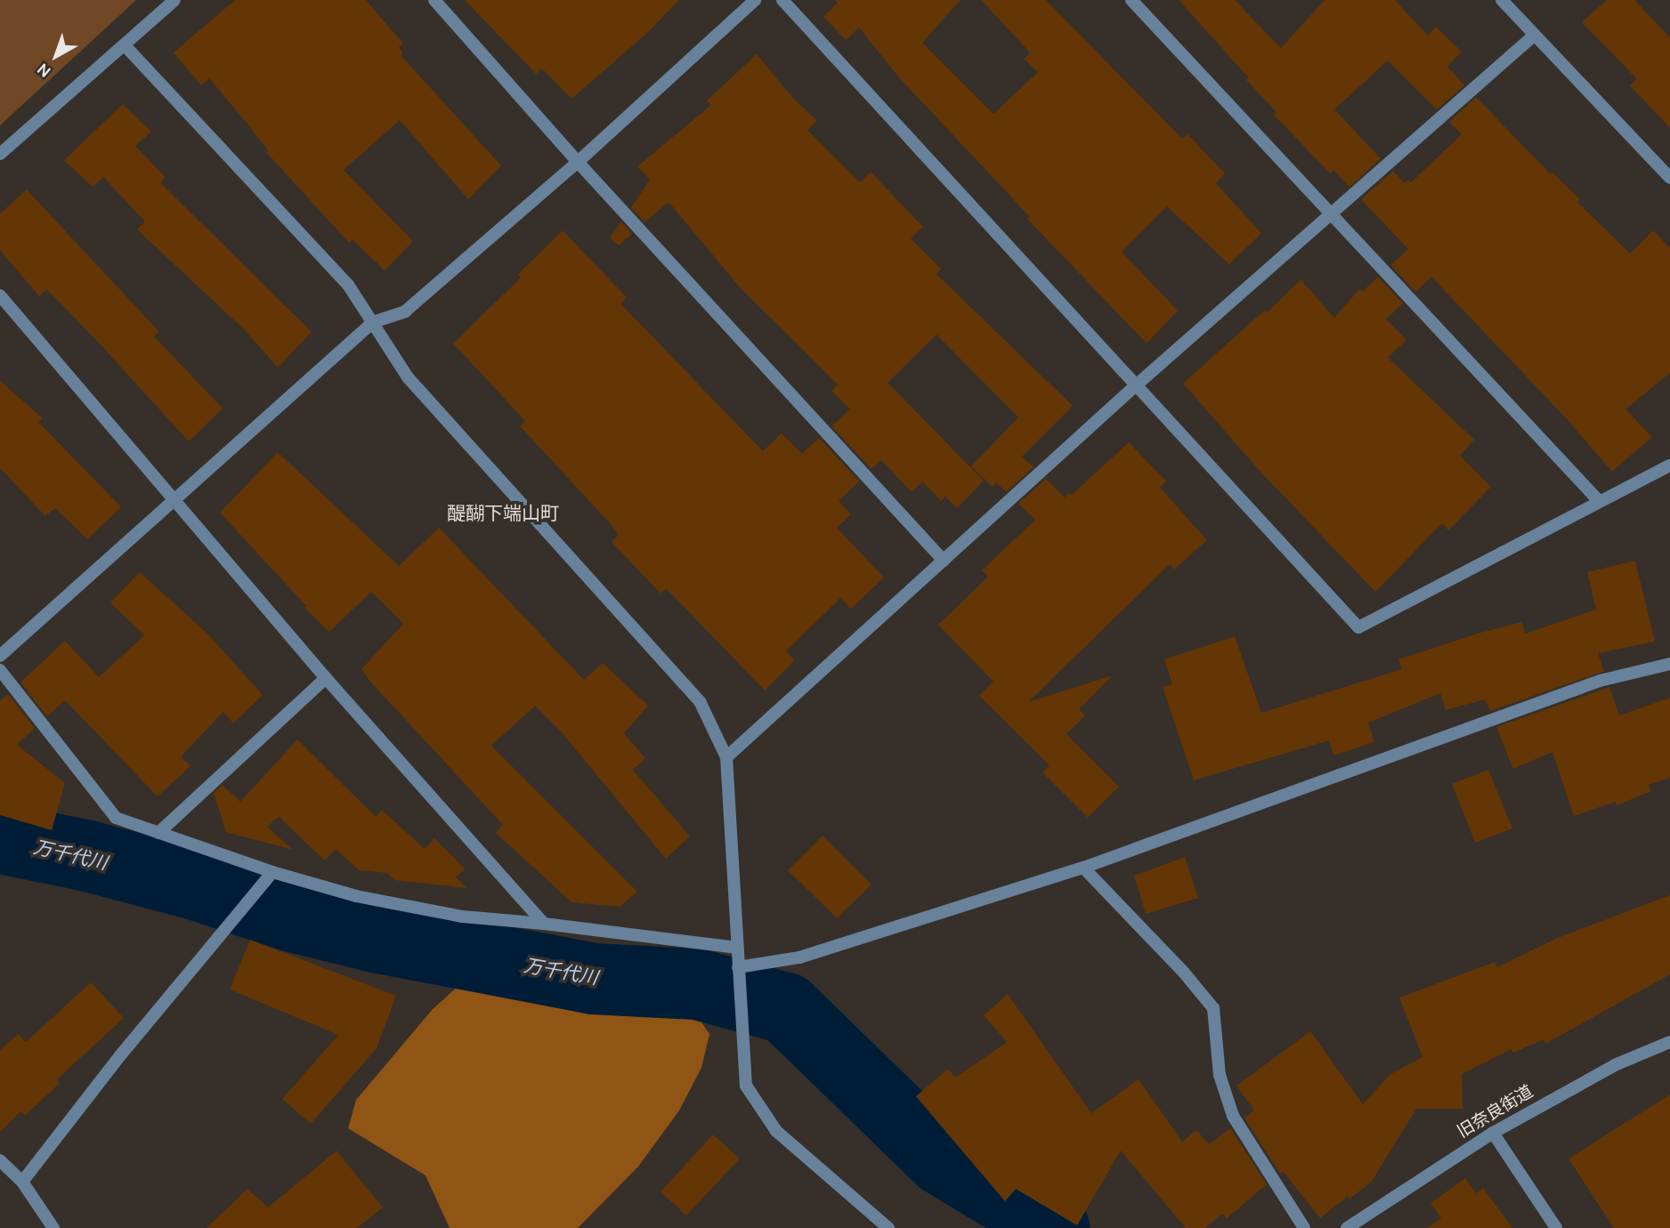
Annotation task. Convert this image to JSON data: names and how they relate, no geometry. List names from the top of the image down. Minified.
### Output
{"streets":{"street":["旧奈良街道"]},"districts":["醍醐下端山町"],"water":["万千代川"],"north":"bottom left"}
